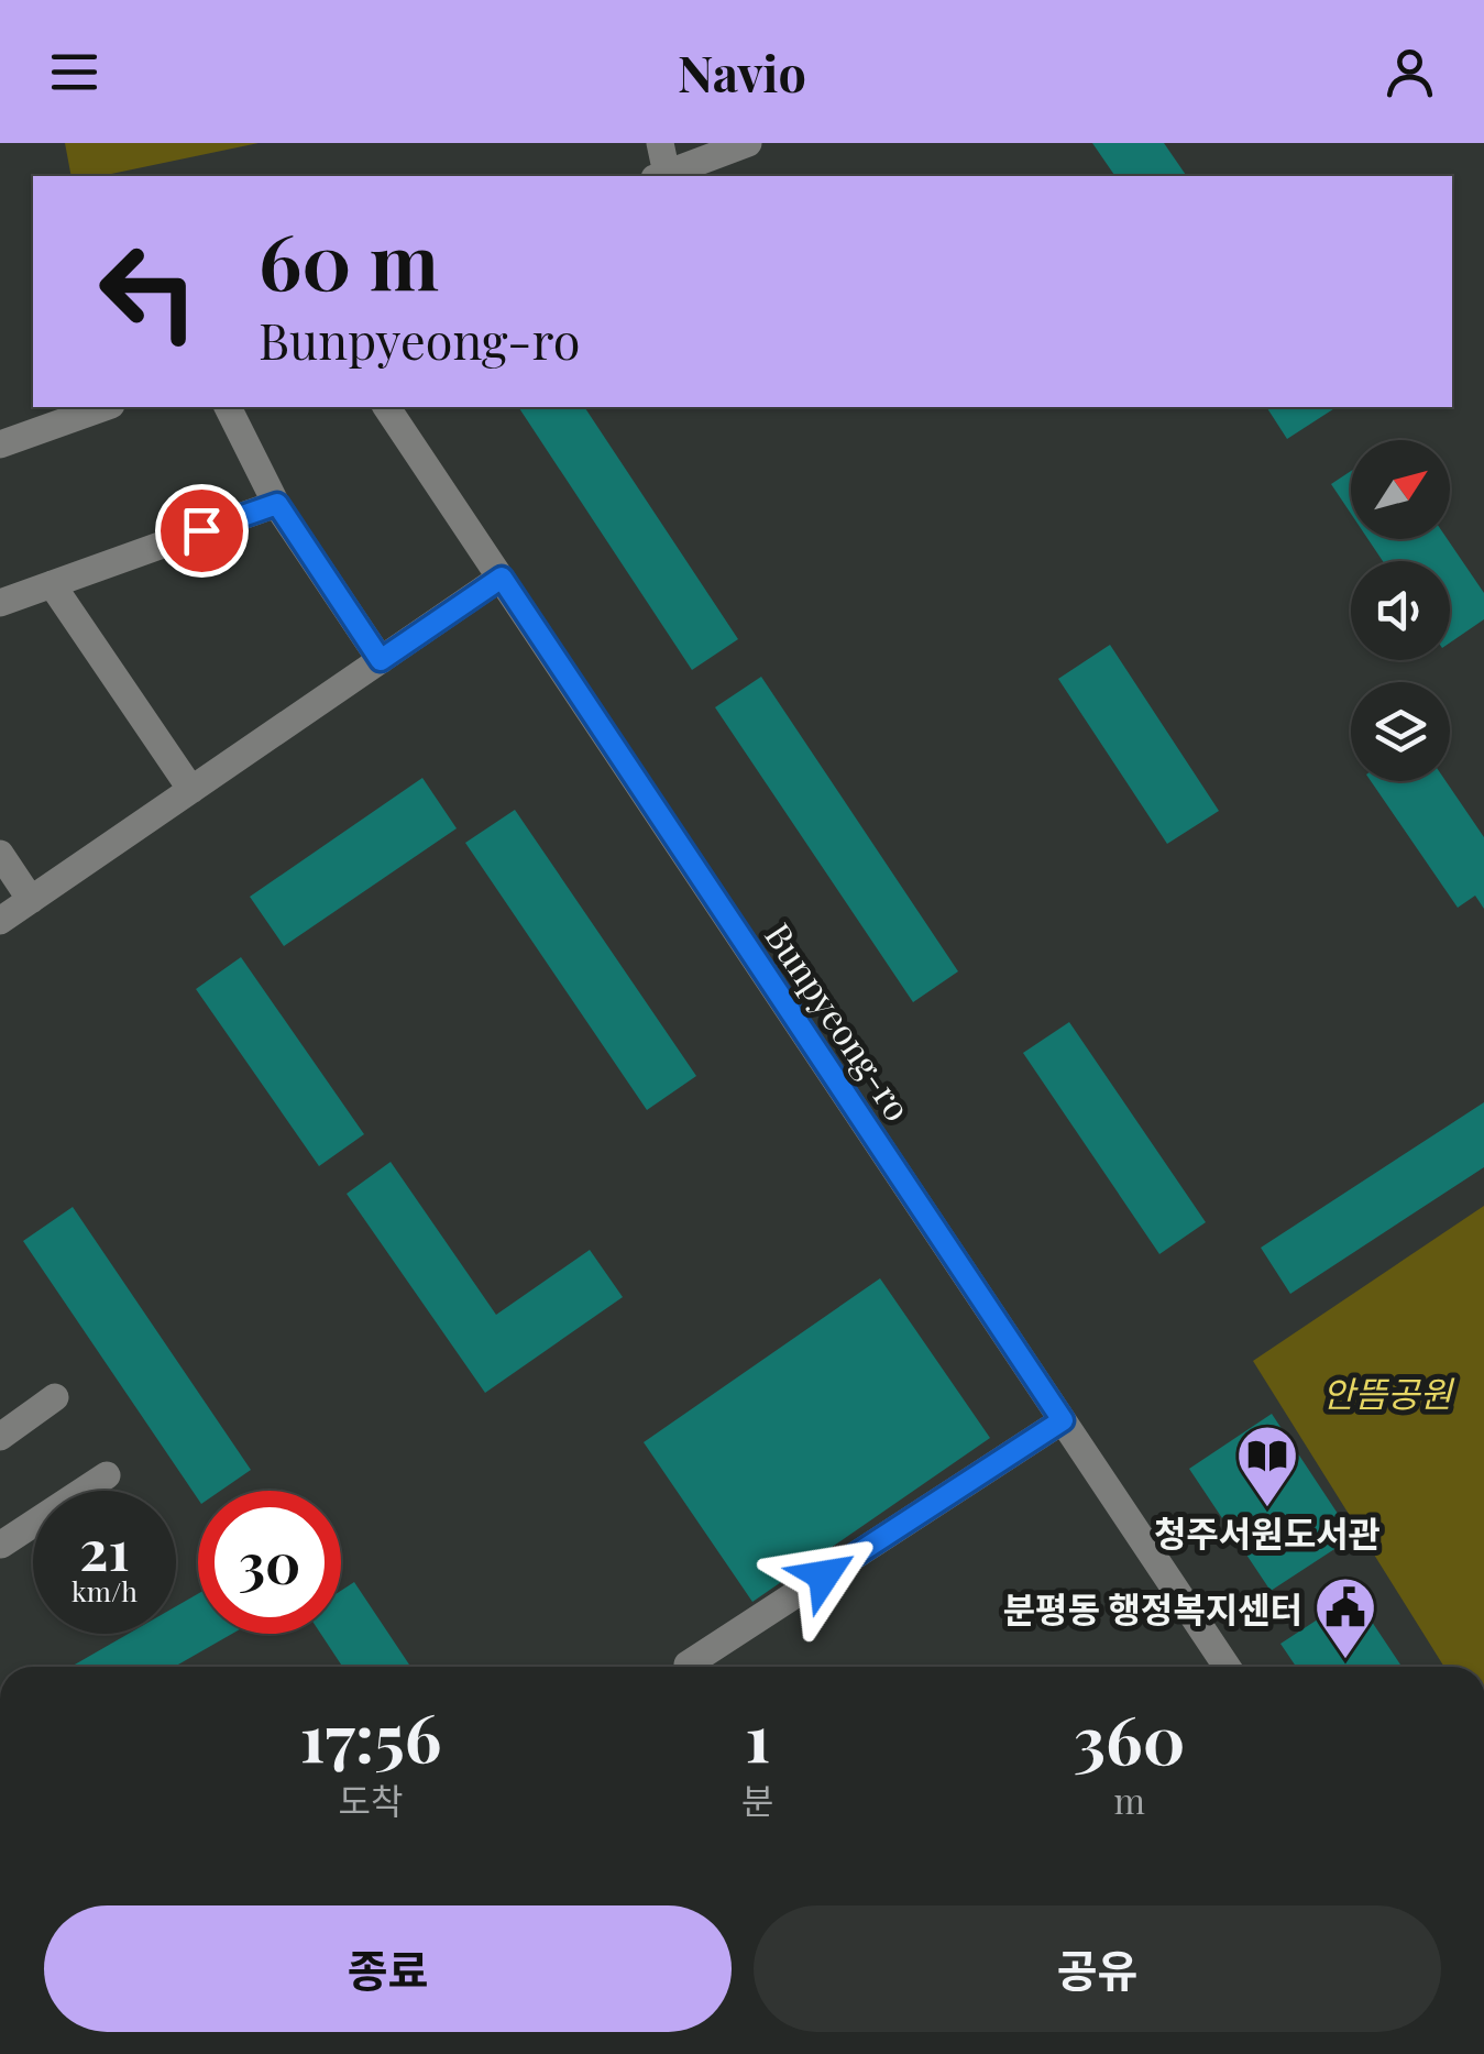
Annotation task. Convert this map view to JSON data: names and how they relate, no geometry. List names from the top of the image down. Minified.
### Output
{"streets":{"street":["Bunpyeong-ro"]},"parks":["안뜸공원"],"places":{"library":["청주서원도서관"],"public building":["분평동 행정복지센터"]},"north":"top right","page":{"header":"Navio","turn":["60 m","Bunpyeong-ro"],"speed":"21 km/h","limit":"30","eta":["17:56","도착","1","분","360","m"],"buttons":["종료","공유"]}}
